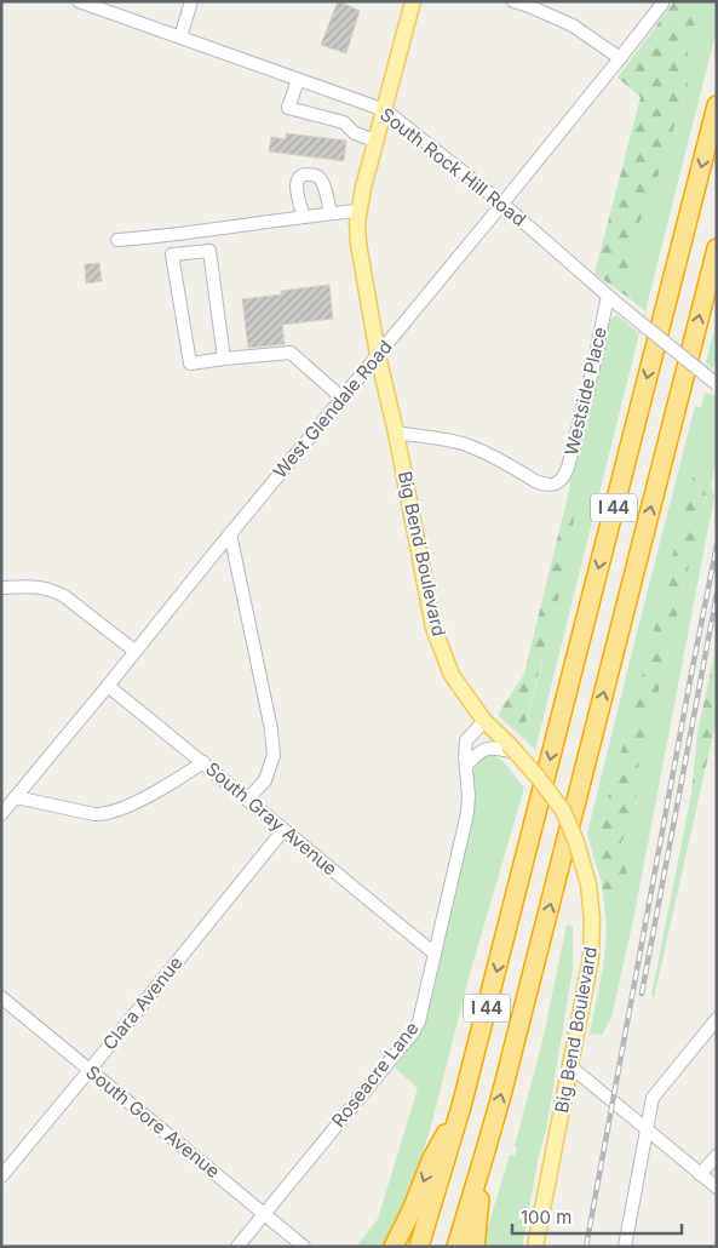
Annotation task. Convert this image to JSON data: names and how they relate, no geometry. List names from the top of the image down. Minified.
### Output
{"streets":{"highway":["I 44"],"main road":["Big Bend Boulevard"],"street":["South Rock Hill Road","Westside Place","West Glendale Road","South Gray Avenue","Clara Avenue","Roseacre Lane","South Gore Avenue"]},"crossings":[["South Rock Hill Road","Westside Place"],["South Rock Hill Road","West Glendale Road"],["South Rock Hill Road","Big Bend Boulevard"],["Westside Place","Big Bend Boulevard"],["West Glendale Road","Big Bend Boulevard"],["West Glendale Road","South Gray Avenue"],["Big Bend Boulevard","Roseacre Lane"],["South Gray Avenue","Clara Avenue"],["South Gray Avenue","Roseacre Lane"],["Clara Avenue","South Gore Avenue"],["Roseacre Lane","South Gore Avenue"]],"scale_bar":"100 m"}
